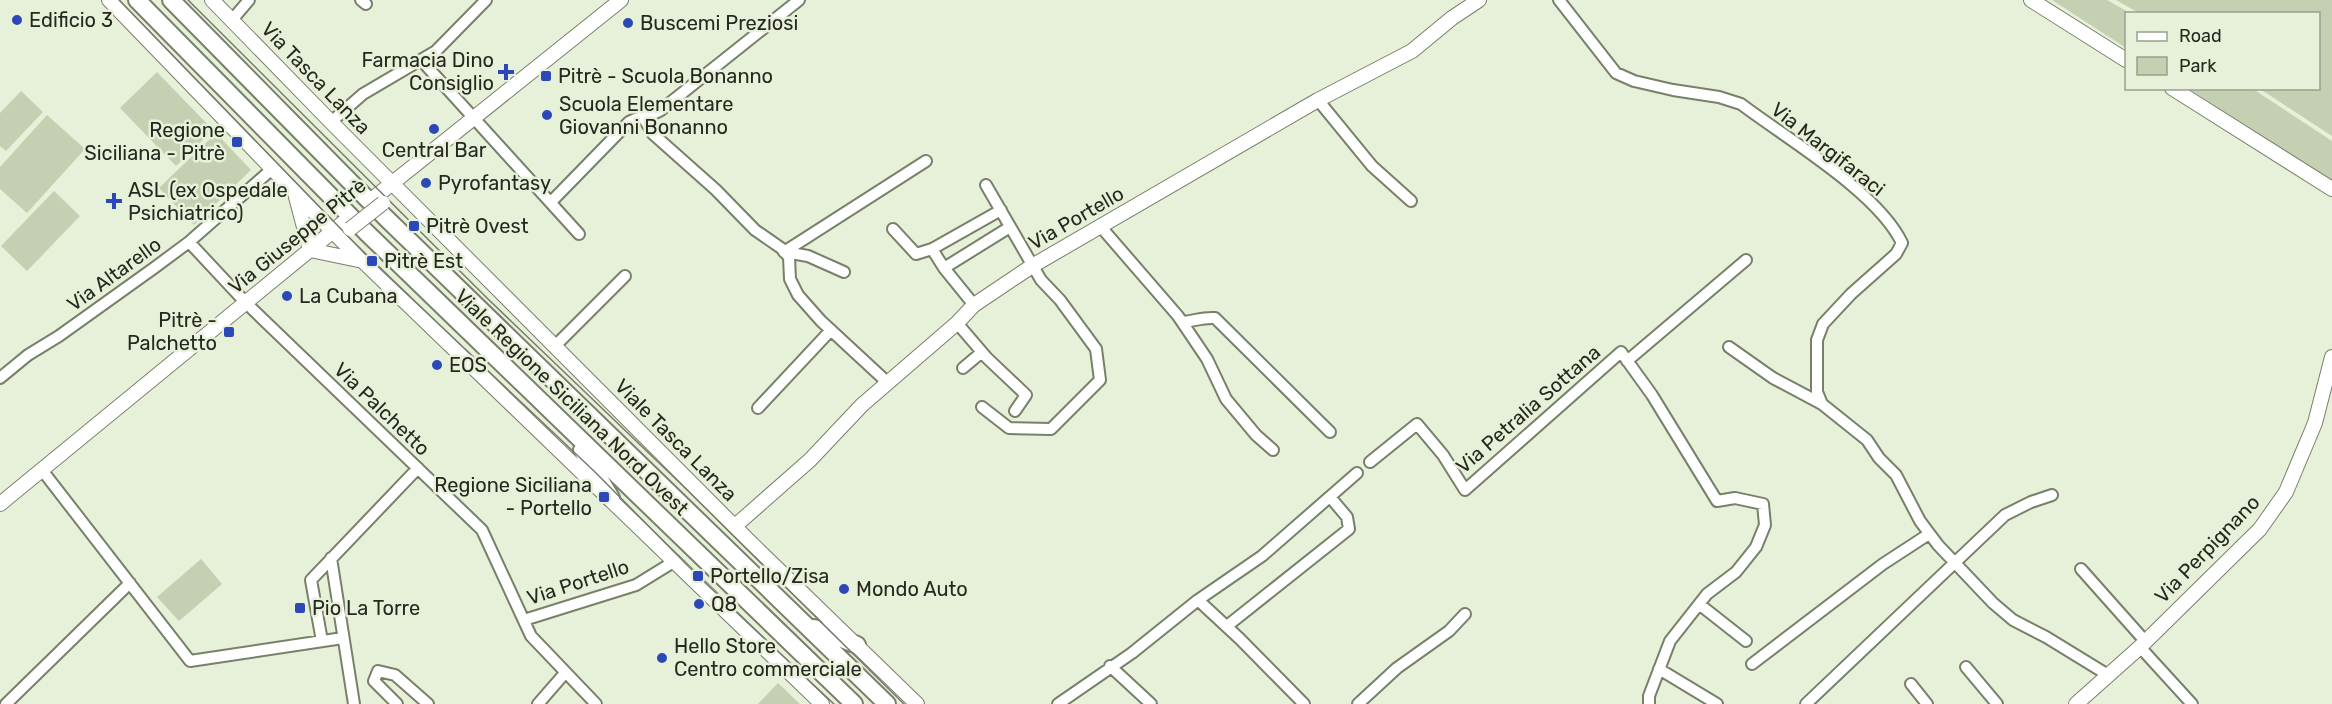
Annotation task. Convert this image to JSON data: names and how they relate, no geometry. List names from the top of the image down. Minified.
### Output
{"streets":{"main road":["Viale Regione Siciliana Nord Ovest"],"street":["Via Tasca Lanza","Via Margifaraci","Via Portello","Via Giuseppe Pitrè","Via Altarello","Via Palchetto","Via Petralia Sottana","Viale Tasca Lanza","Via Perpignano"]},"crossings":[["Via Tasca Lanza","Via Giuseppe Pitrè"],["Via Portello","Via Palchetto"],["Via Portello","Viale Tasca Lanza"],["Via Giuseppe Pitrè","Via Palchetto"],["Via Giuseppe Pitrè","Viale Tasca Lanza"],["Via Altarello","Via Palchetto"]],"places":{"other":["Edificio 3","Buscemi Preziosi","Scuola Elementare Giovanni Bonanno","Central Bar","Pyrofantasy","La Cubana","EOS","Mondo Auto","Q8","Hello Store Centro commerciale"],"health":["Farmacia Dino Consiglio","ASL (ex Ospedale Psichiatrico)"],"transit":["Pitrè - Scuola Bonanno","Regione Siciliana - Pitrè","Pitrè Ovest","Pitrè Est","Pitrè - Palchetto","Regione Siciliana - Portello","Portello/Zisa","Pio La Torre"]},"legend":["Road","Park"]}
